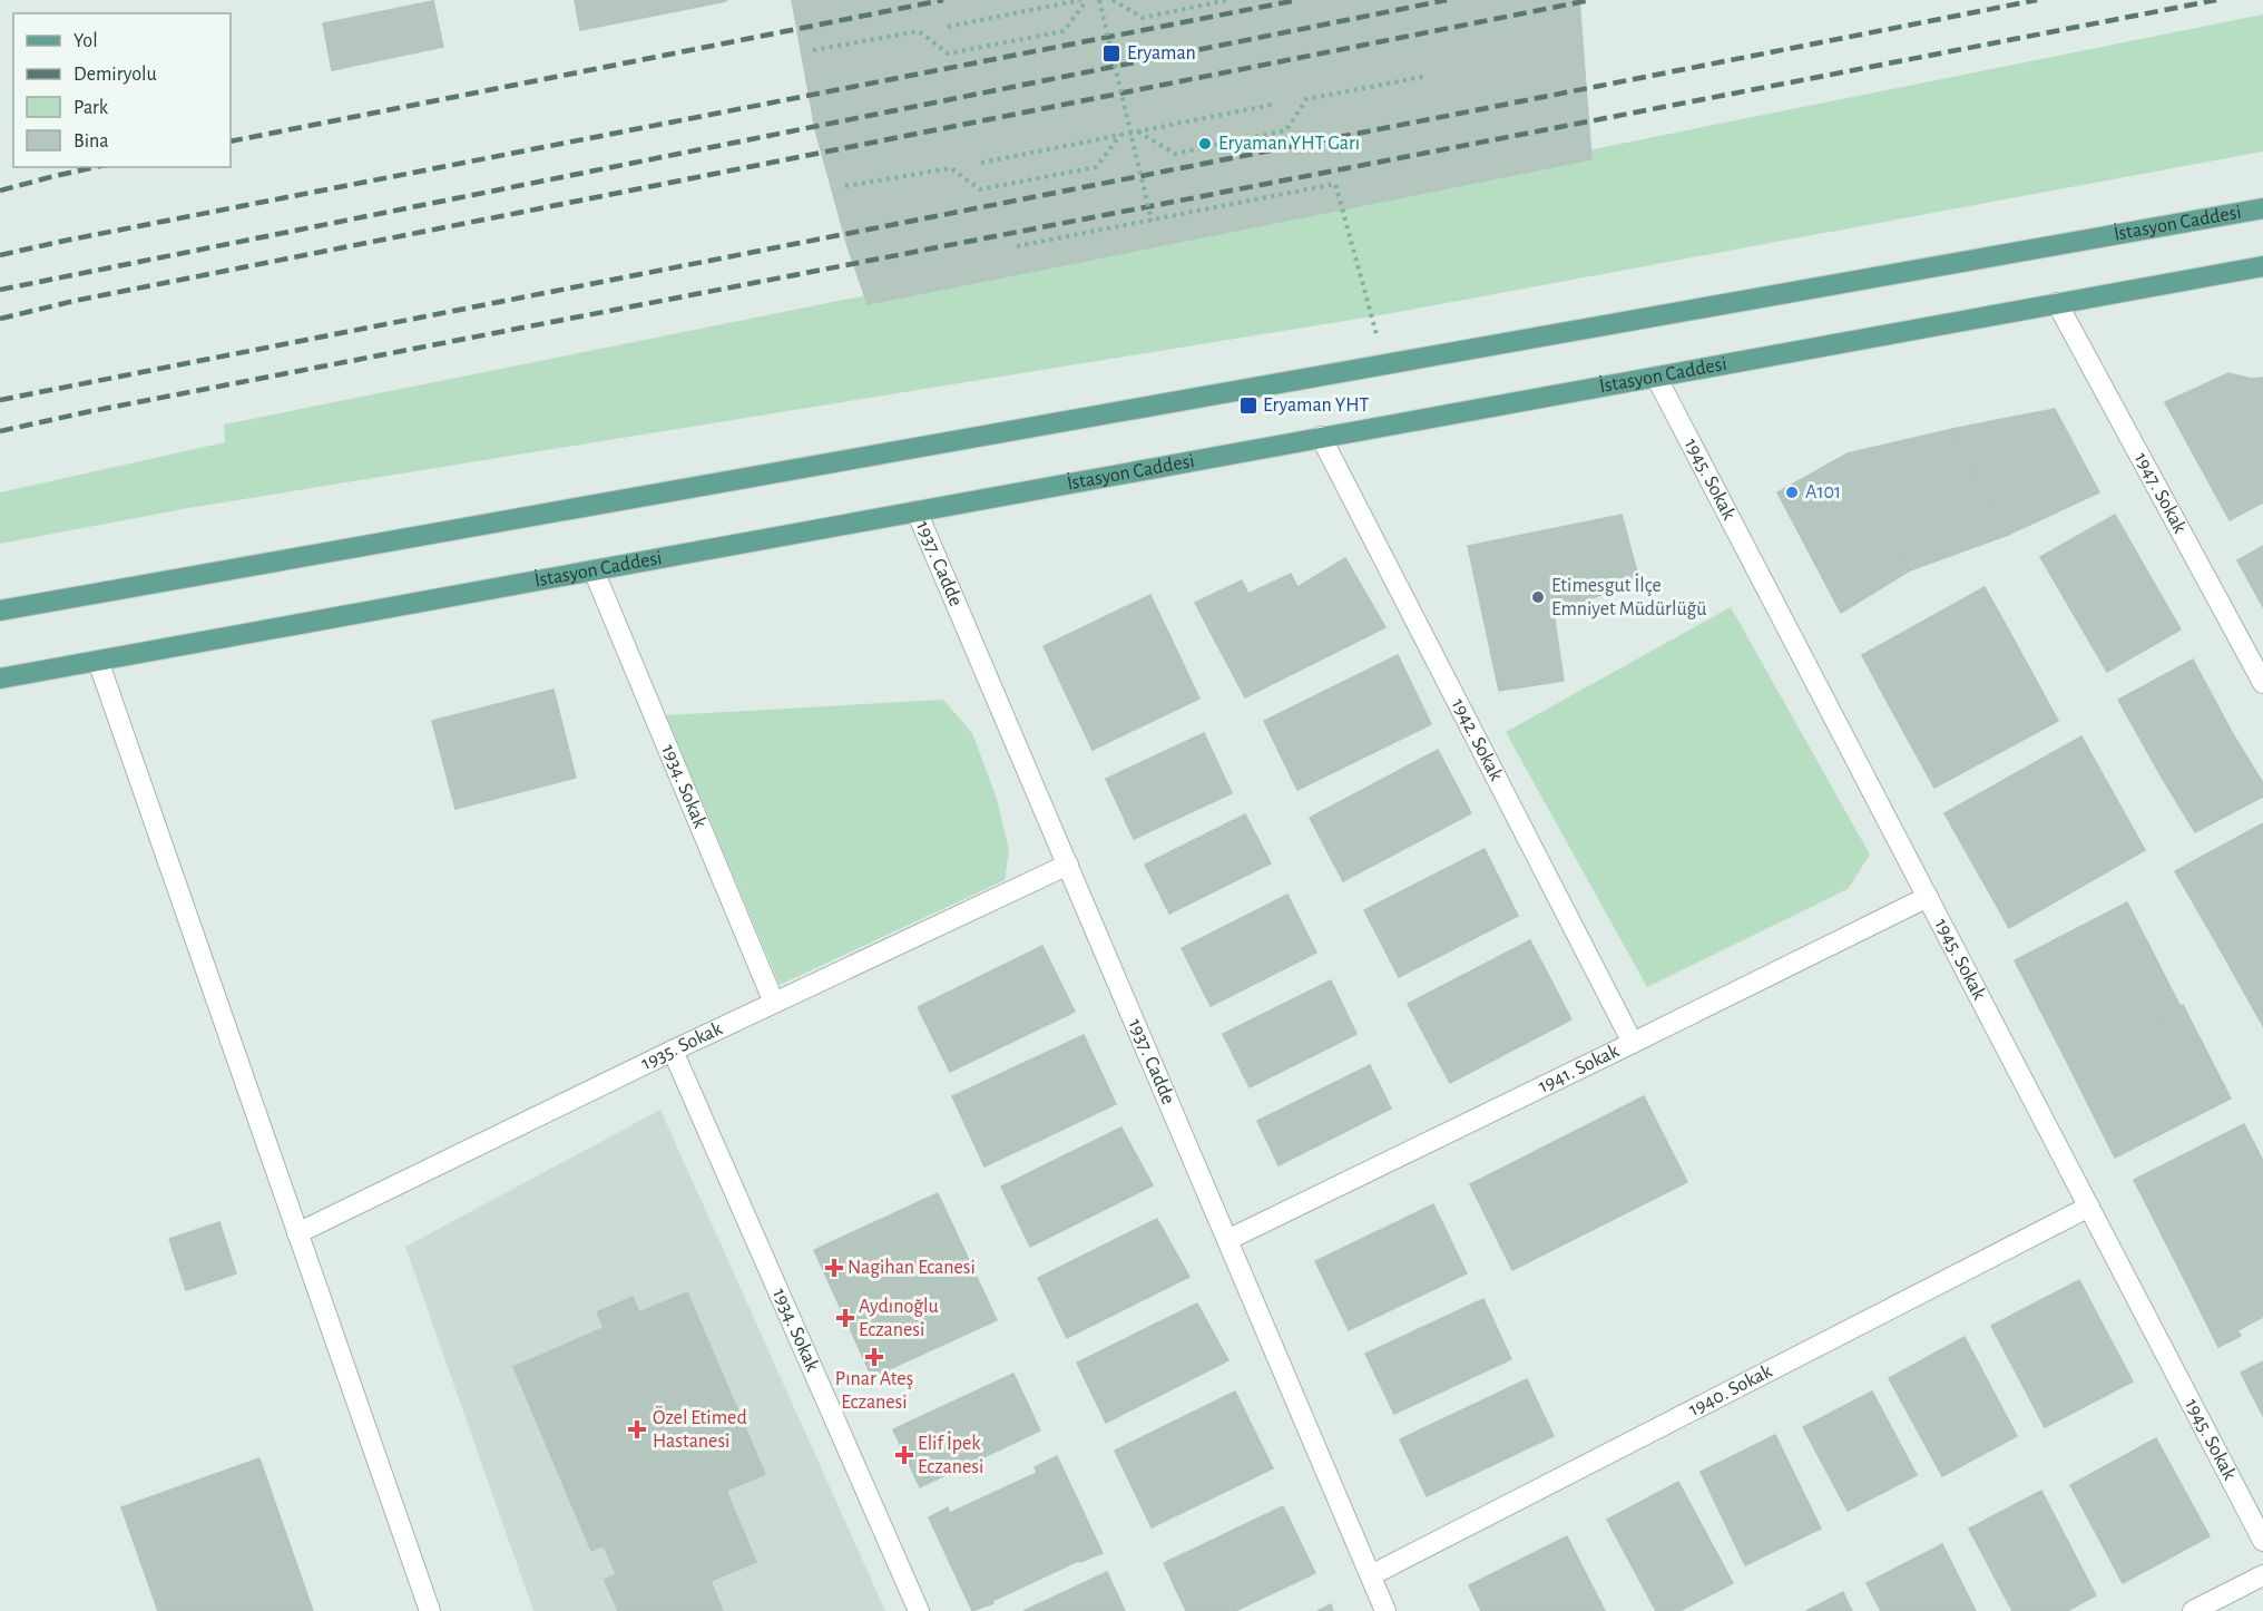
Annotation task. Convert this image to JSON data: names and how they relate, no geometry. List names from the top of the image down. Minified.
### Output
{"streets":{"main road":["İstasyon Caddesi"],"street":["1945. Sokak","1947. Sokak","1937. Cadde","1942. Sokak","1934. Sokak","1935. Sokak","1941. Sokak","1940. Sokak"]},"crossings":[["İstasyon Caddesi","1945. Sokak"],["İstasyon Caddesi","1947. Sokak"],["İstasyon Caddesi","1937. Cadde"],["İstasyon Caddesi","1942. Sokak"],["İstasyon Caddesi","1934. Sokak"],["1945. Sokak","1941. Sokak"],["1945. Sokak","1940. Sokak"],["1937. Cadde","1935. Sokak"],["1937. Cadde","1941. Sokak"],["1937. Cadde","1940. Sokak"],["1942. Sokak","1941. Sokak"],["1934. Sokak","1935. Sokak"]],"places":{"transit":["Eryaman","Eryaman YHT"],"other":["Eryaman YHT Garı","A101","Etimesgut İlçe Emniyet Müdürlüğü"],"health":["Nagihan Ecanesi","Aydınoğlu Eczanesi","Pınar Ateş Eczanesi","Özel Etimed Hastanesi","Elif İpek Eczanesi"]},"legend":["Yol","Demiryolu","Park","Bina"]}
